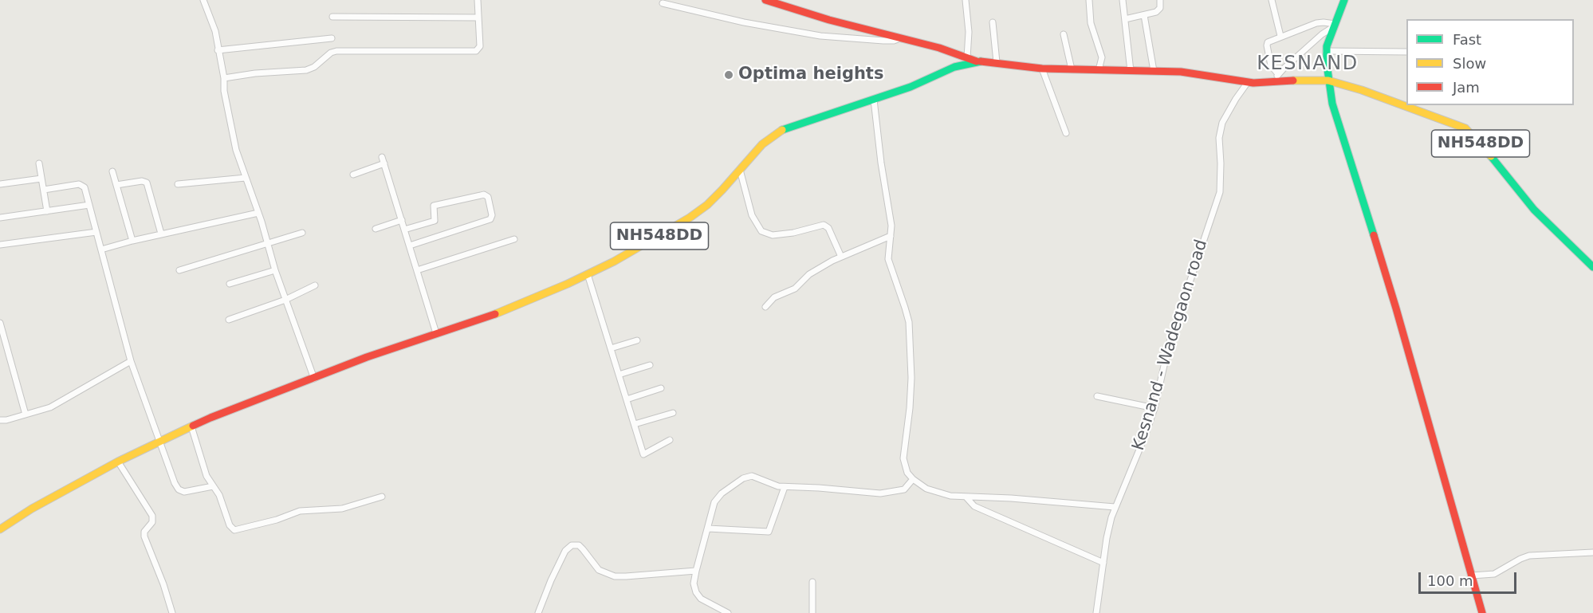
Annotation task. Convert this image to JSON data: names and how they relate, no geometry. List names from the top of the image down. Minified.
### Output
{"streets":{"main road":["NH548DD"],"street":["Kesnand - Wadegaon road"]},"crossings":[["NH548DD","Kesnand - Wadegaon road"]],"districts":["KESNAND"],"places":["Optima heights"],"legend":["Fast","Slow","Jam"],"scale_bar":"100 m"}
